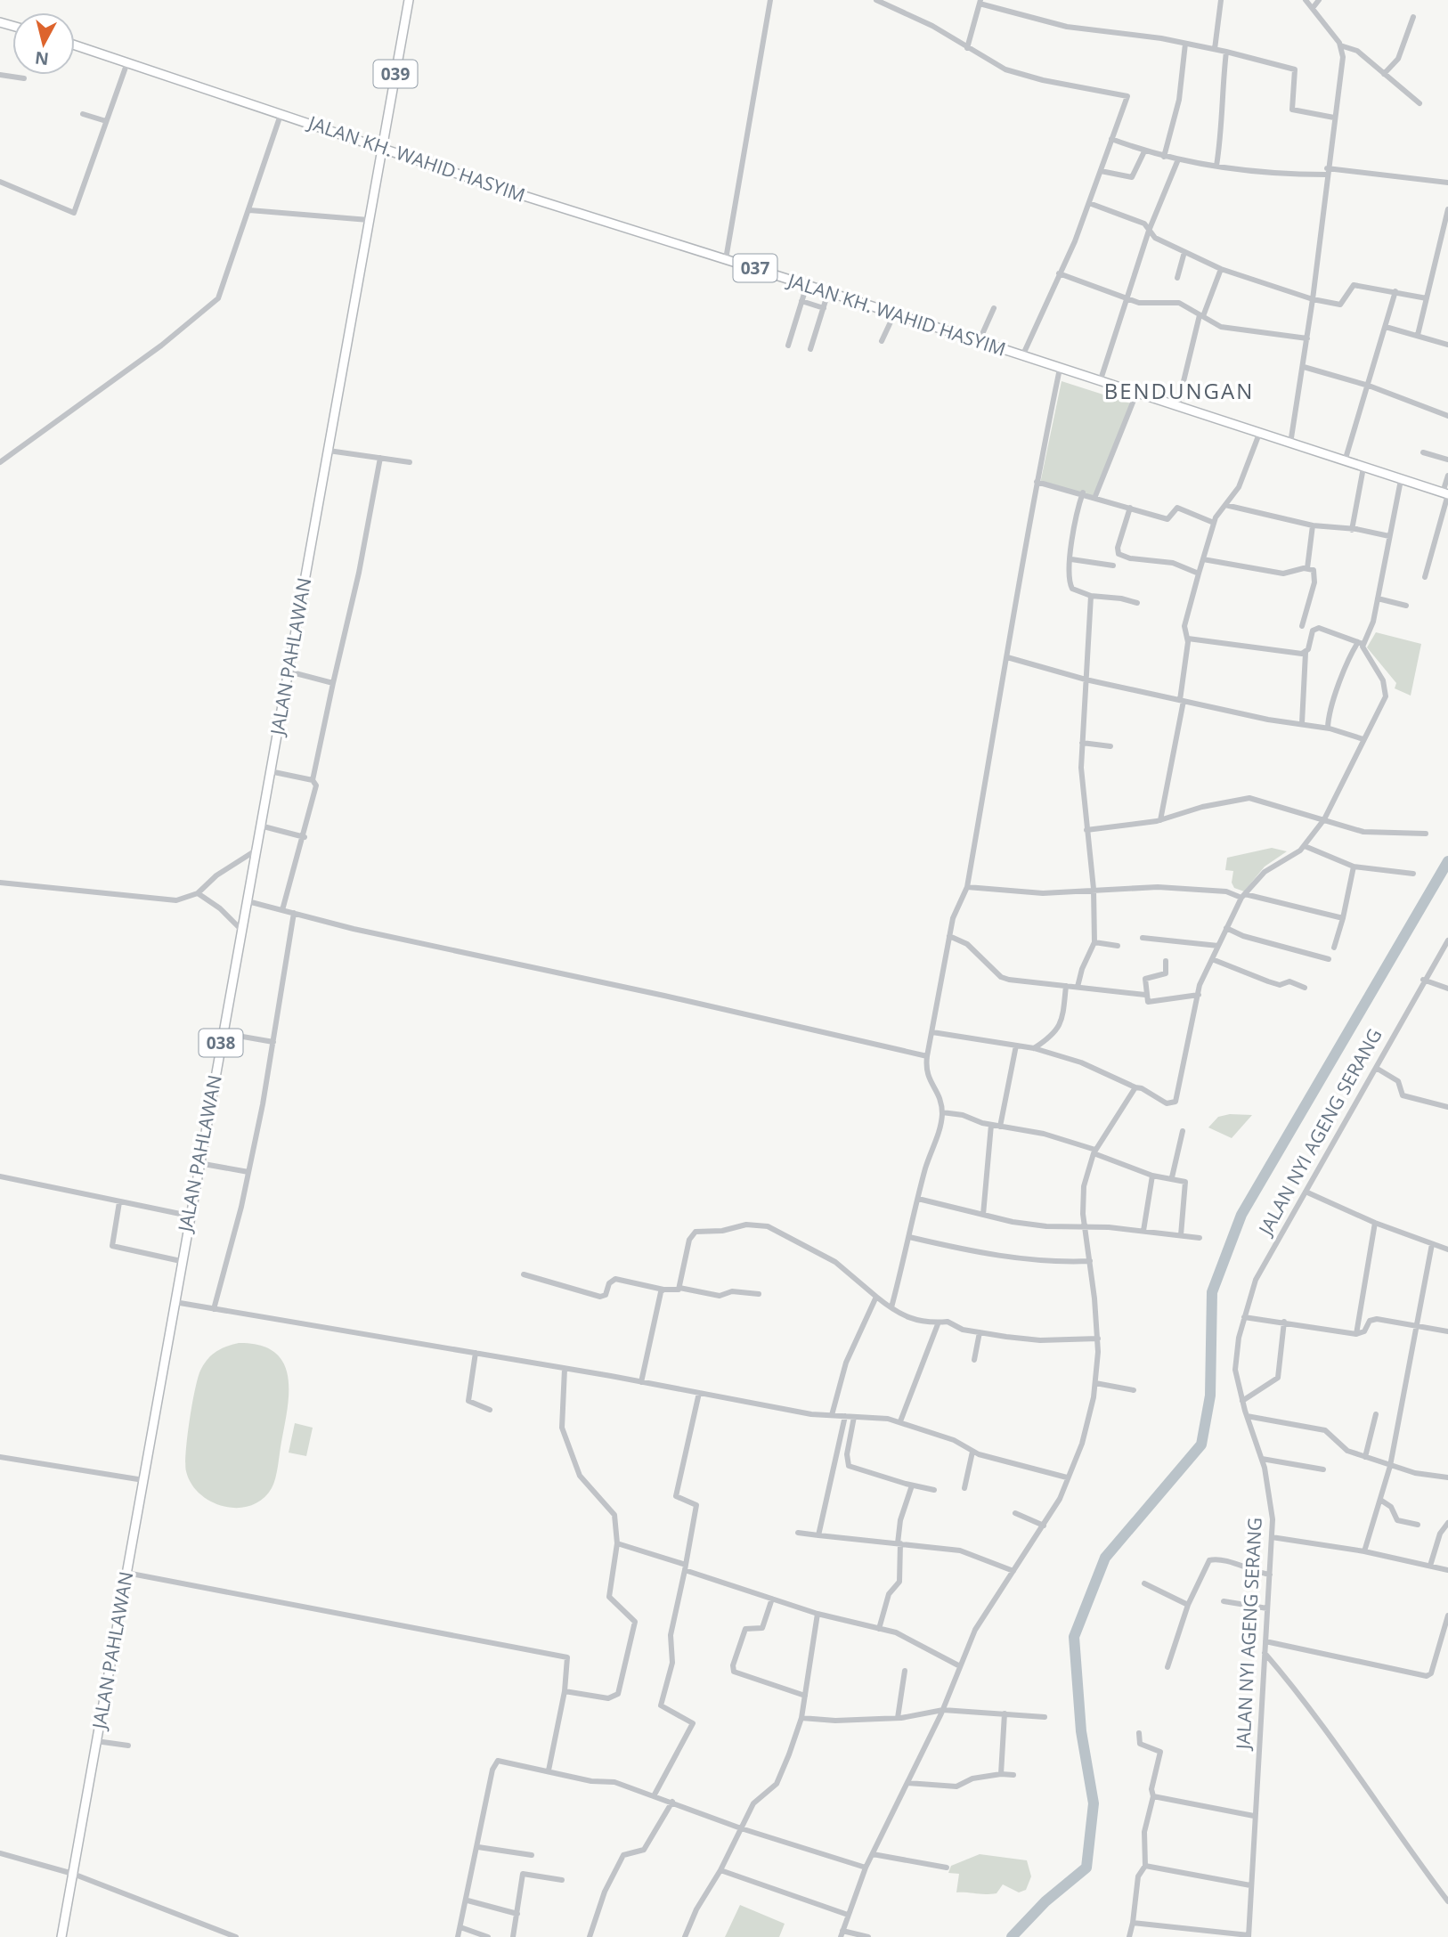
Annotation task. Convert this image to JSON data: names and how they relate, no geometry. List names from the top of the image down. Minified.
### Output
{"streets":{"main road":["039","JALAN KH. WAHID HASYIM","037","JALAN PAHLAWAN","038"],"street":["JALAN NYI AGENG SERANG"]},"crossings":[["039","JALAN KH. WAHID HASYIM"],["039","JALAN PAHLAWAN"],["JALAN KH. WAHID HASYIM","JALAN PAHLAWAN"]],"districts":["BENDUNGAN"],"north":"bottom"}
